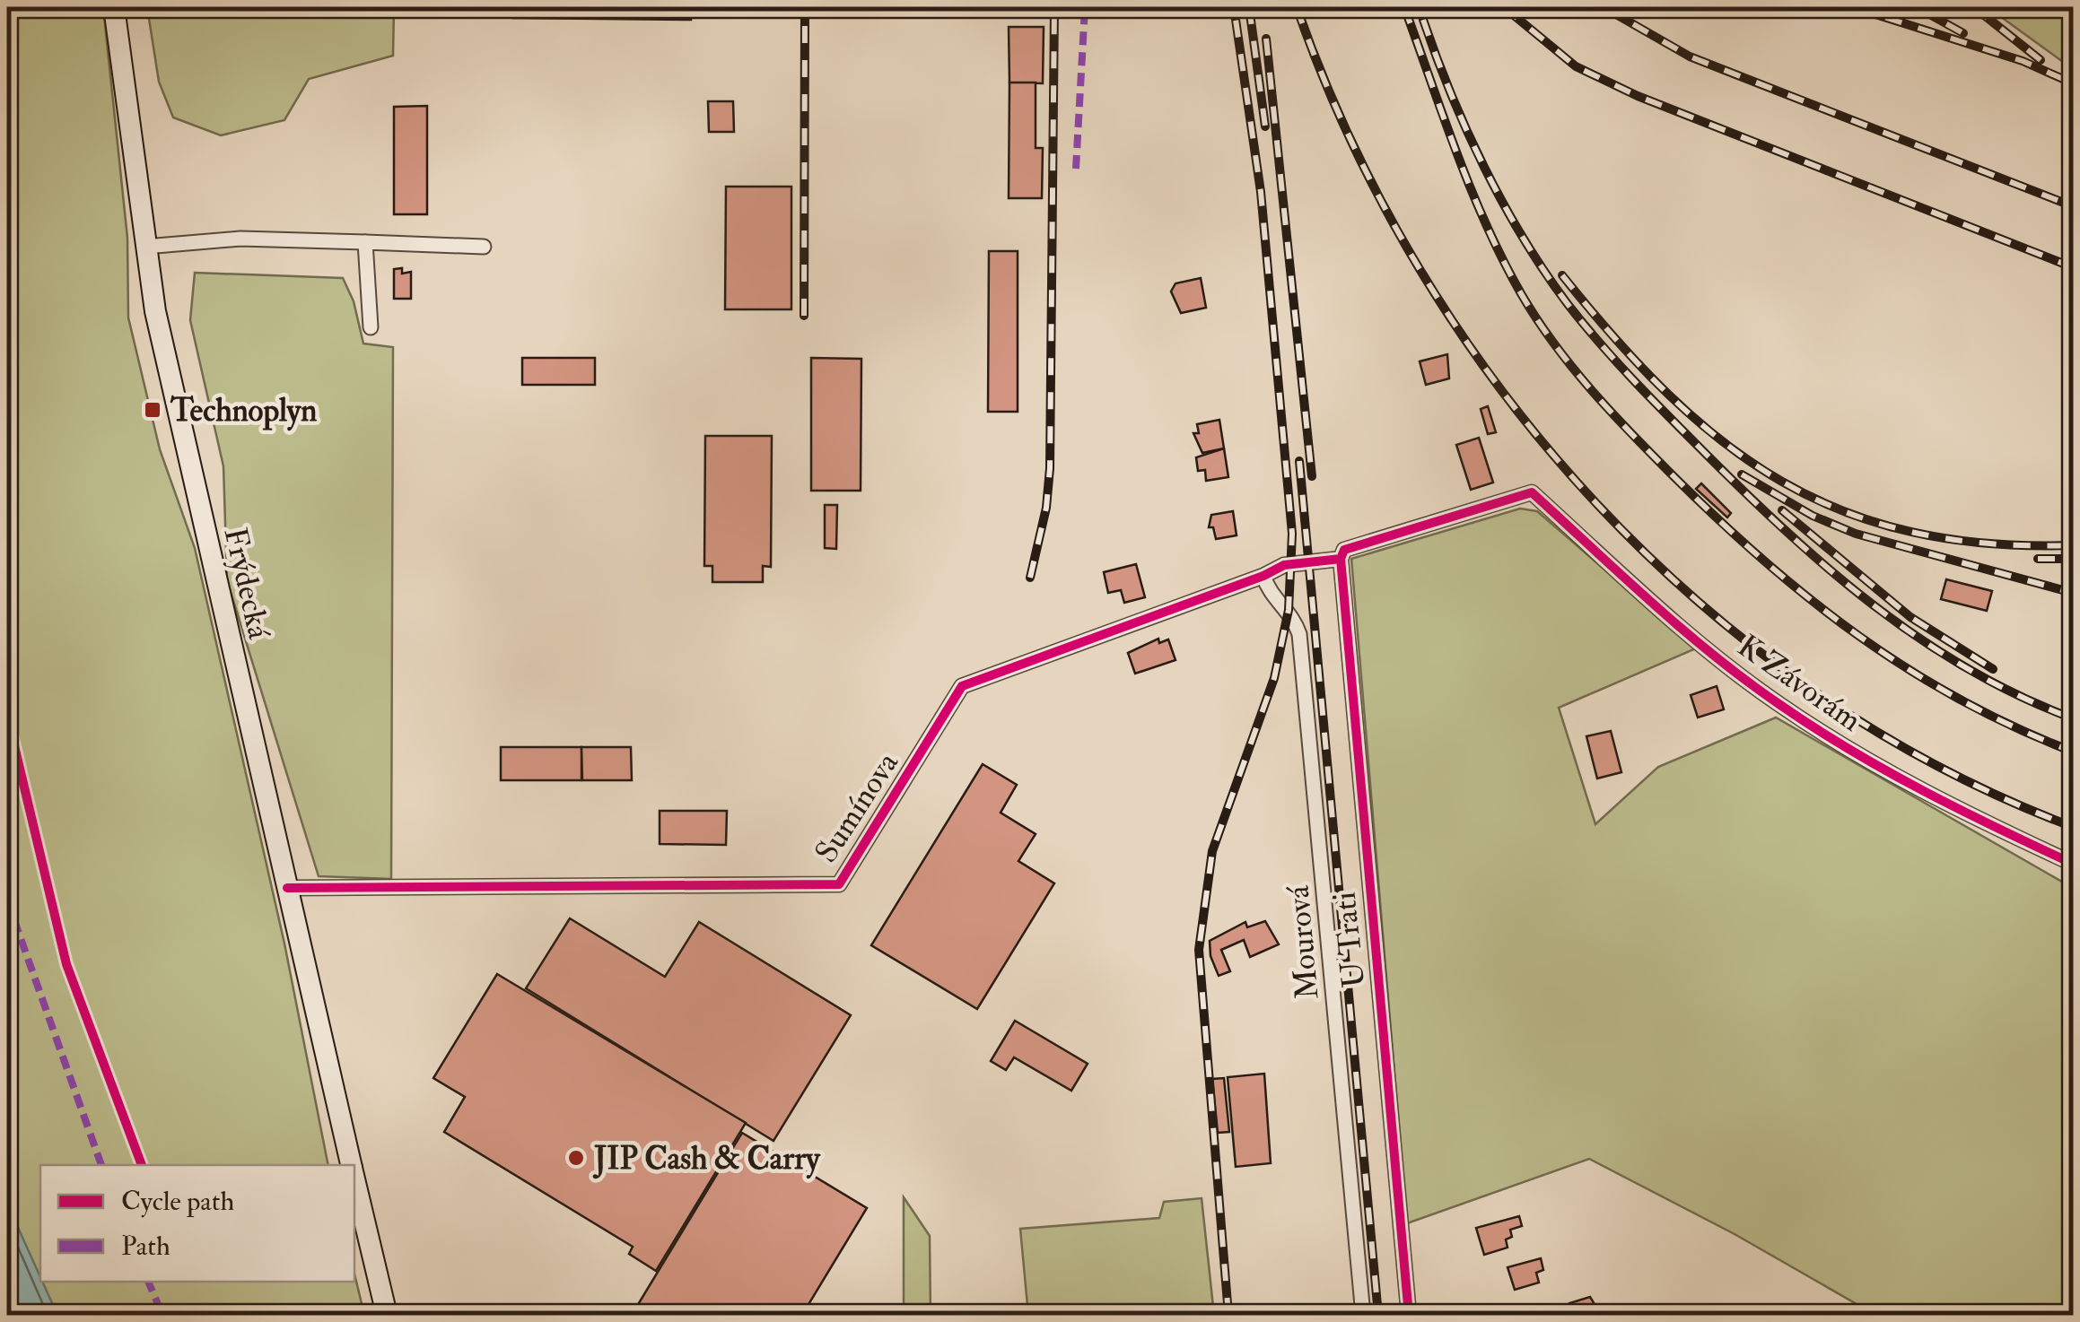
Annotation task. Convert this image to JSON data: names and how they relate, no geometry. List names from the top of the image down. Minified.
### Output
{"streets":{"main road":["Frýdecká"],"street":["K Závorám","Sumínova","U Trati","Mourová"]},"crossings":[["Frýdecká","Sumínova"],["K Závorám","Sumínova"],["K Závorám","U Trati"],["Sumínova","U Trati"],["Sumínova","Mourová"]],"places":{"transit":["Technoplyn"],"other":["JIP Cash & Carry"]},"legend":["Cycle path","Path"]}
